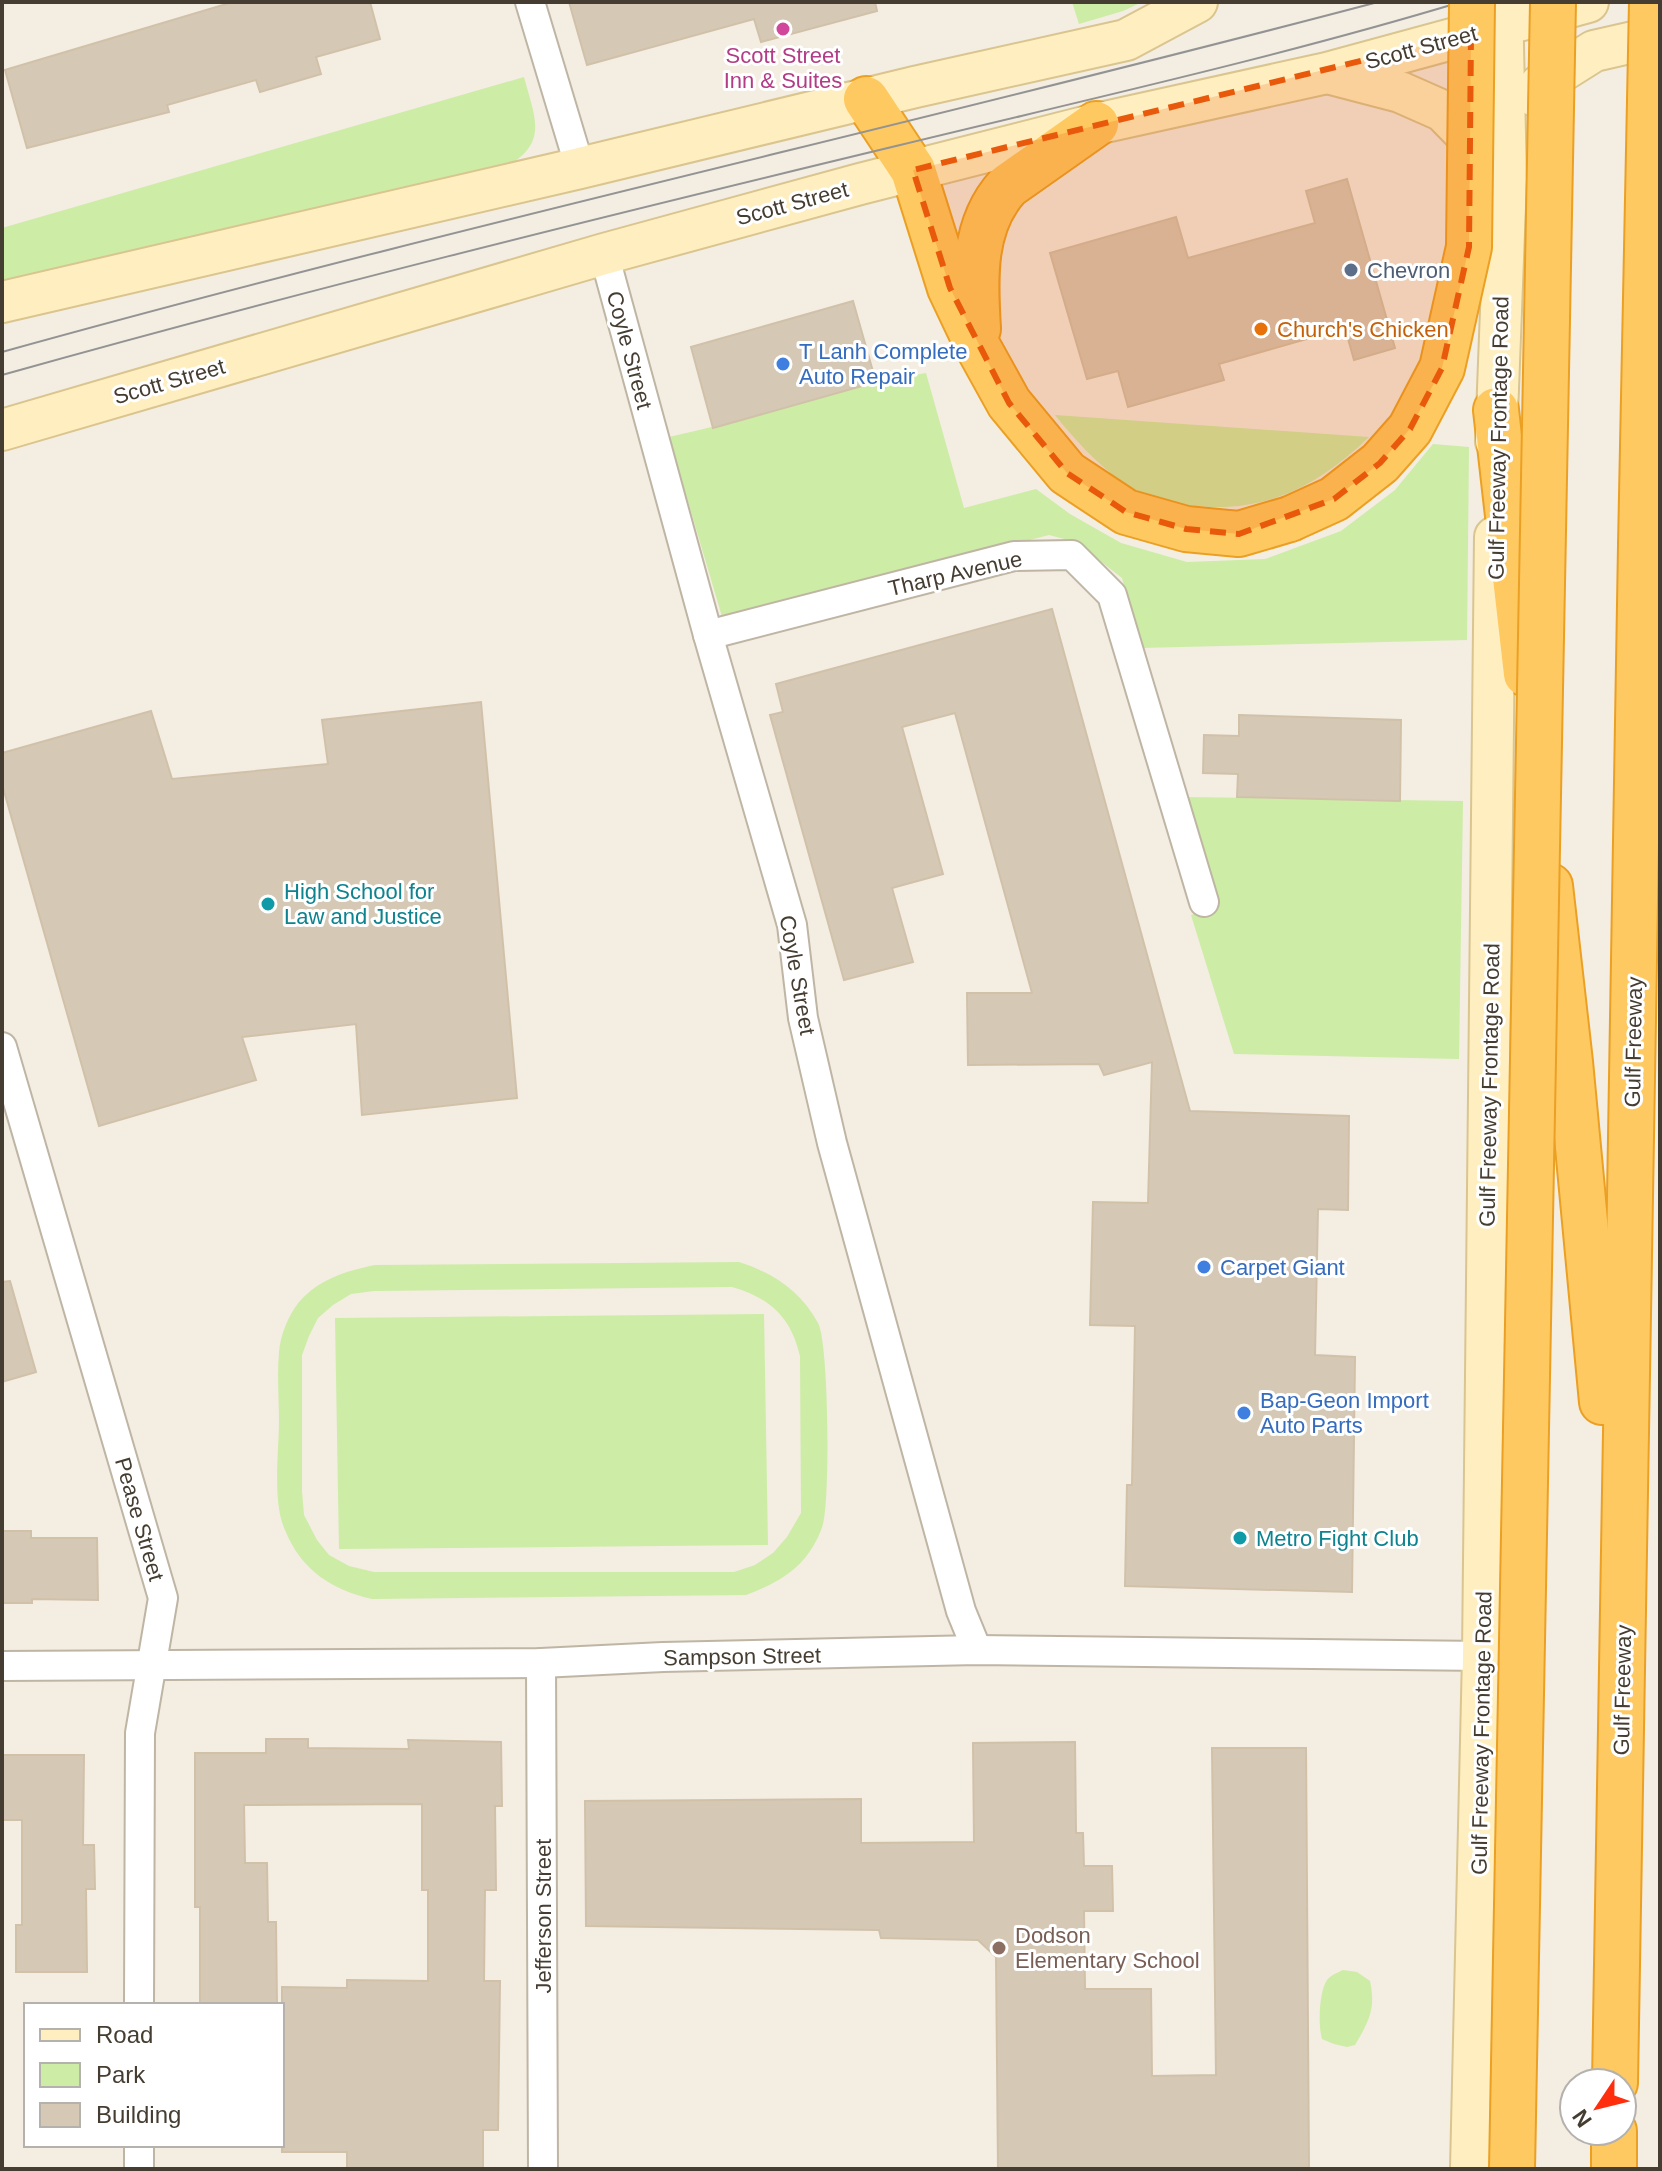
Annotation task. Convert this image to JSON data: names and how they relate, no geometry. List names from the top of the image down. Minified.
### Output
{"streets":{"highway":["Gulf Freeway"],"main road":["Scott Street","Gulf Freeway Frontage Road"],"street":["Coyle Street","Tharp Avenue","Pease Street","Sampson Street","Jefferson Street"]},"crossings":[["Scott Street","Coyle Street"],["Scott Street","Gulf Freeway Frontage Road"],["Coyle Street","Tharp Avenue"],["Coyle Street","Sampson Street"],["Gulf Freeway Frontage Road","Sampson Street"],["Pease Street","Sampson Street"],["Sampson Street","Jefferson Street"]],"places":["Scott Street Inn & Suites","Chevron","Church's Chicken","T Lanh Complete Auto Repair","High School for Law and Justice","Carpet Giant","Bap-Geon Import Auto Parts","Metro Fight Club","Dodson Elementary School"],"legend":["Road","Park","Building"],"north":"bottom left"}
